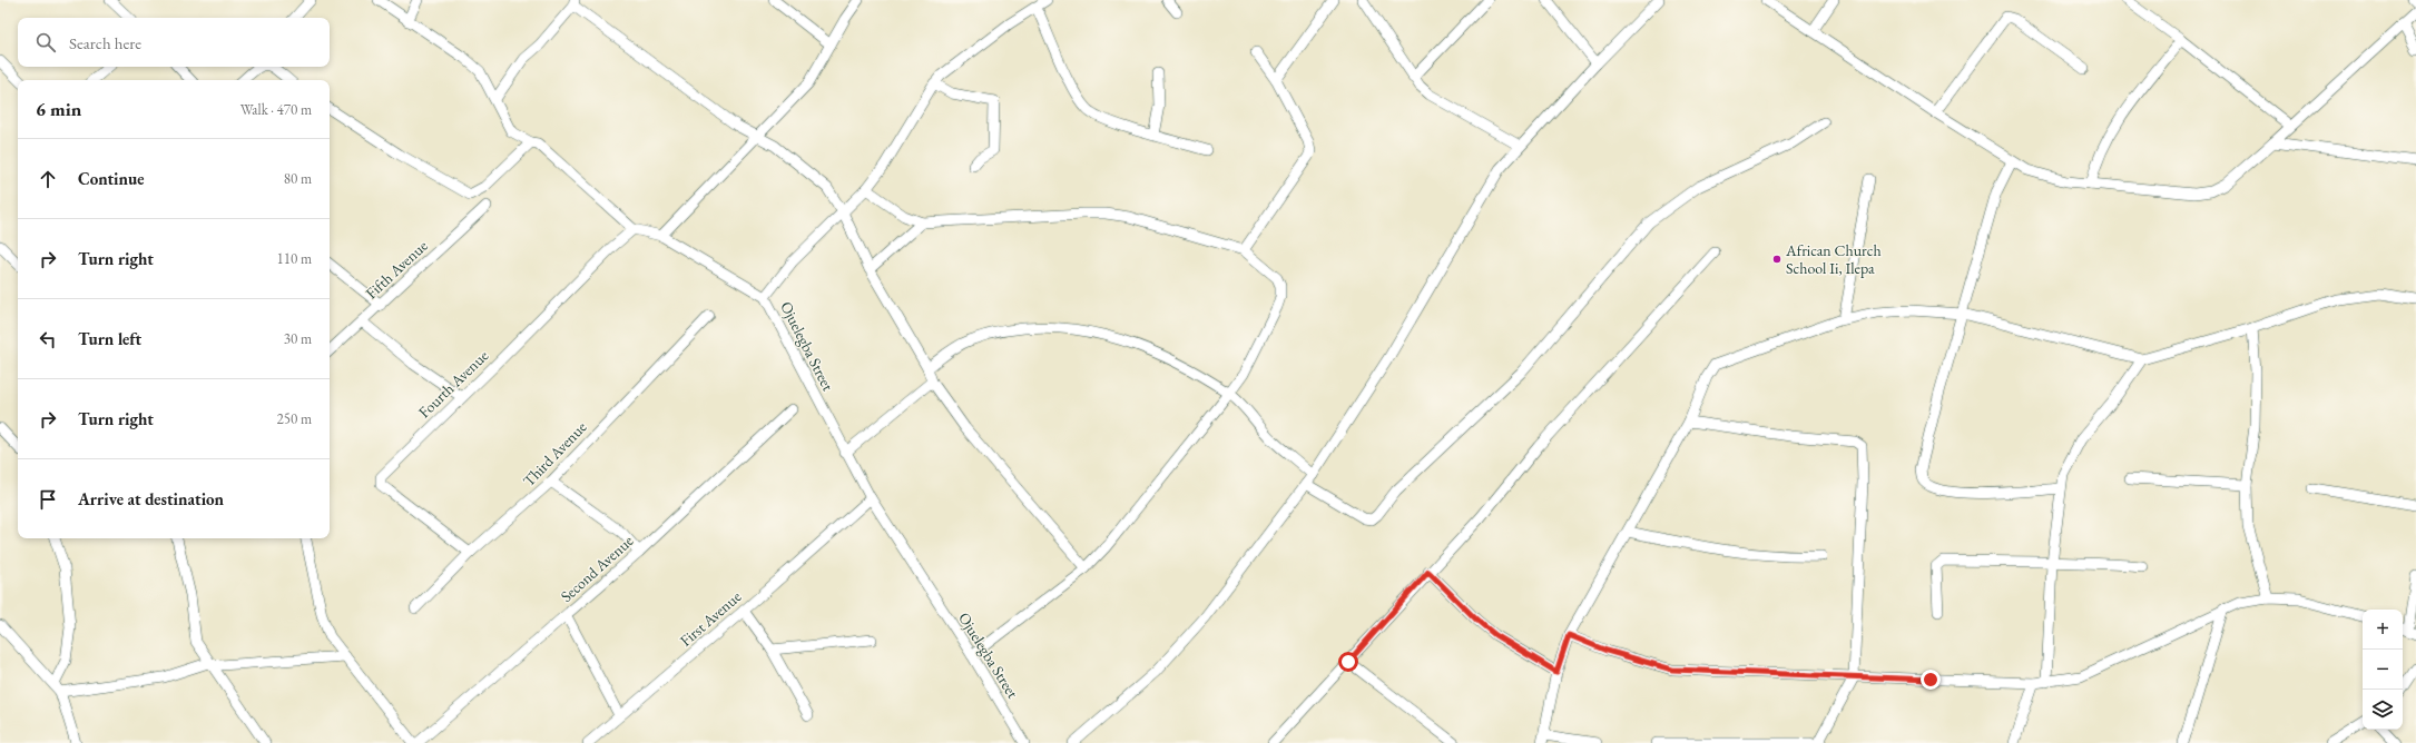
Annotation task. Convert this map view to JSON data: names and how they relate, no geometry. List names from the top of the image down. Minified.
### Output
{"streets":{"street":["Fifth Avenue","Ojuelegba Street","Fourth Avenue","Third Avenue","Second Avenue","First Avenue"]},"crossings":[["Ojuelegba Street","Fourth Avenue"],["Ojuelegba Street","First Avenue"],["Fourth Avenue","Third Avenue"]],"places":["African Church School Ii, Ilepa"],"page":{"search":"Search here","heading":["6 min","Walk · 470 m"],"list":[["Continue","80 m"],["Turn right","110 m"],["Turn left","30 m"],["Turn right","250 m"],"Arrive at destination"],"map_buttons":["+","−"]}}
